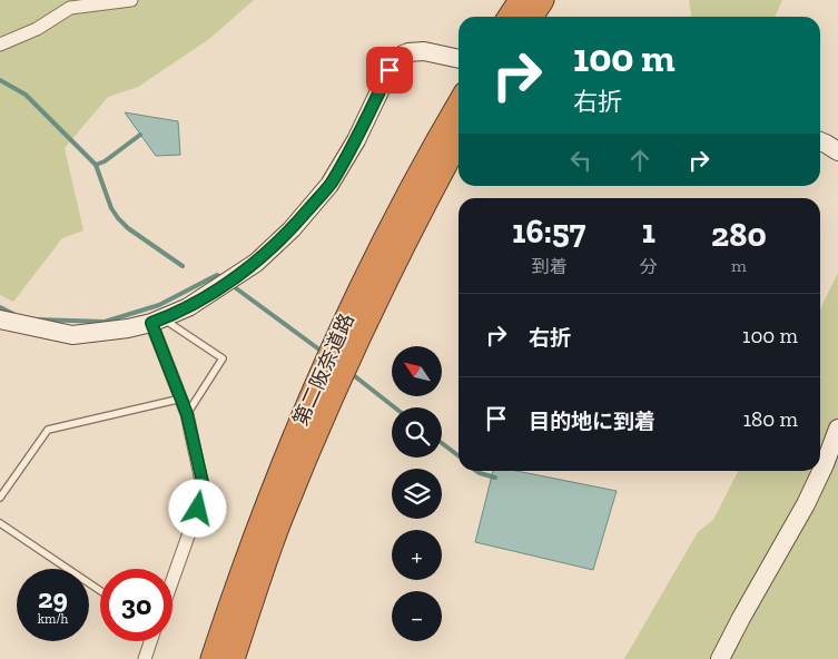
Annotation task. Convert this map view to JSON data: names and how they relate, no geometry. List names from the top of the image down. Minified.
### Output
{"streets":{"highway":["第二阪奈道路"]},"north":"top left","page":{"turn":["100 m","右折"],"eta":["16:57","到着","1","分","280","m"],"list":[{"name":"右折","value":"100 m"},{"name":"目的地に到着","value":"180 m"}],"map_buttons":["+","−"],"speed":"29 km/h","limit":"30"}}
